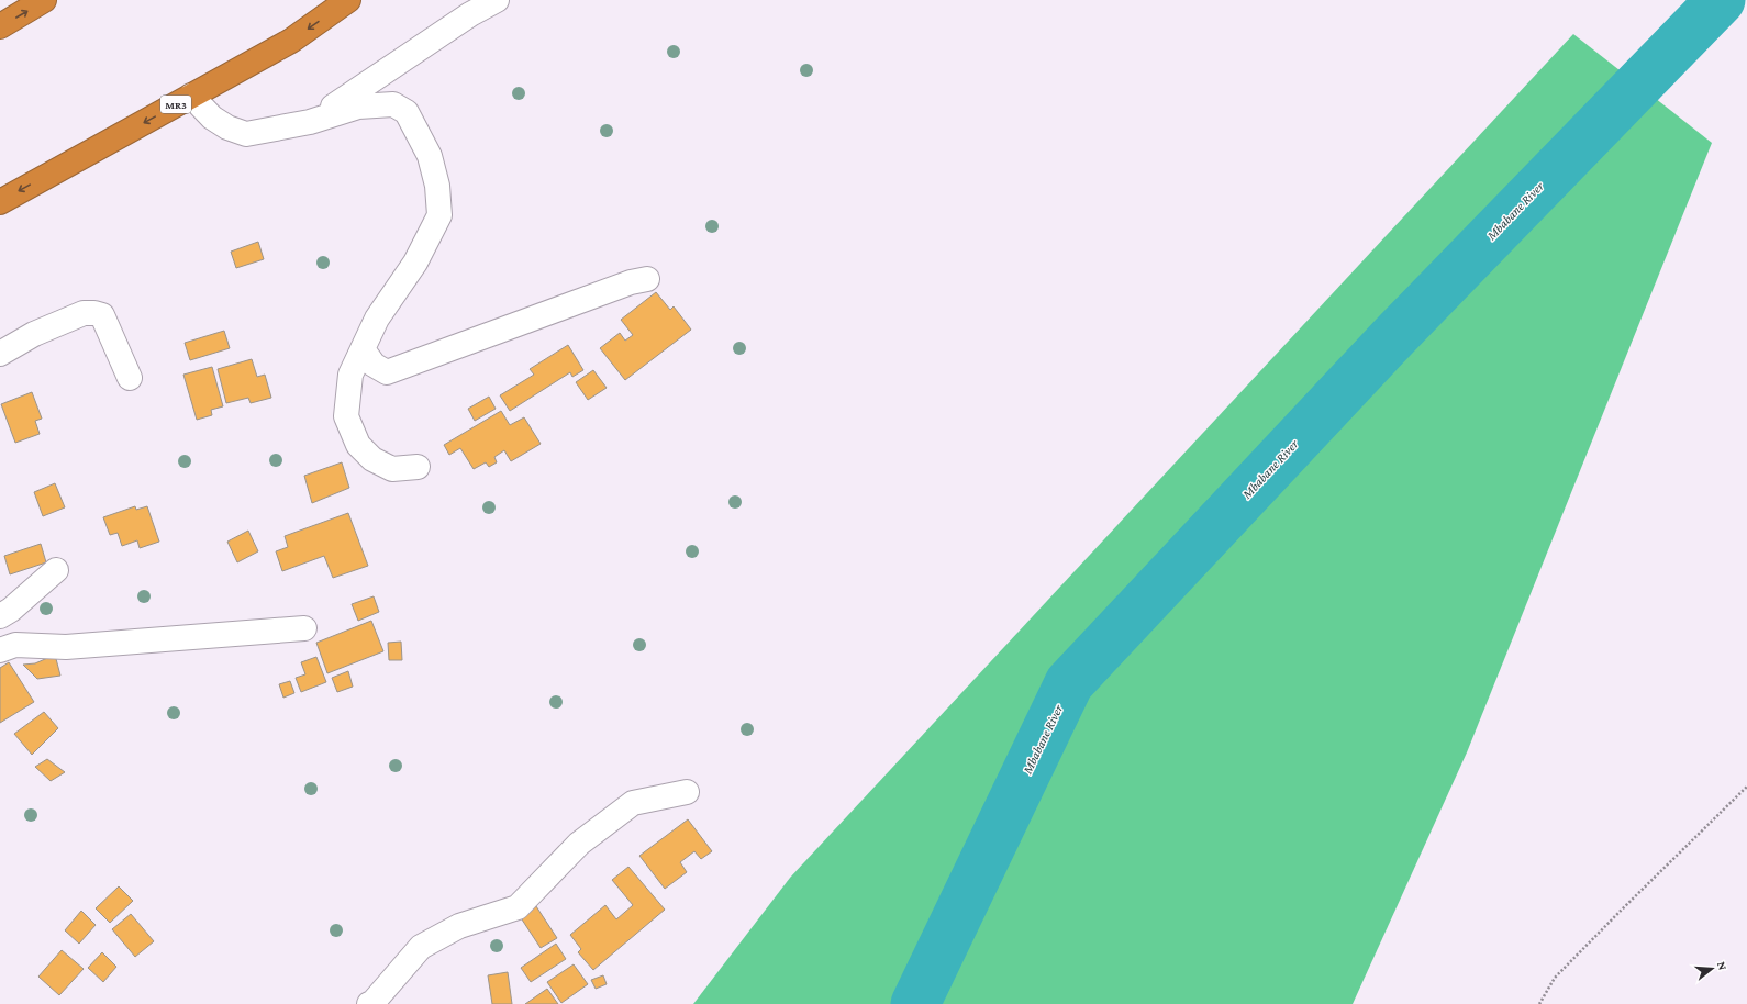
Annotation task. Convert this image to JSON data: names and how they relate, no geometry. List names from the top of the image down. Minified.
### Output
{"streets":{"highway":["MR3"]},"water":["Mbabane River"],"north":"right"}
